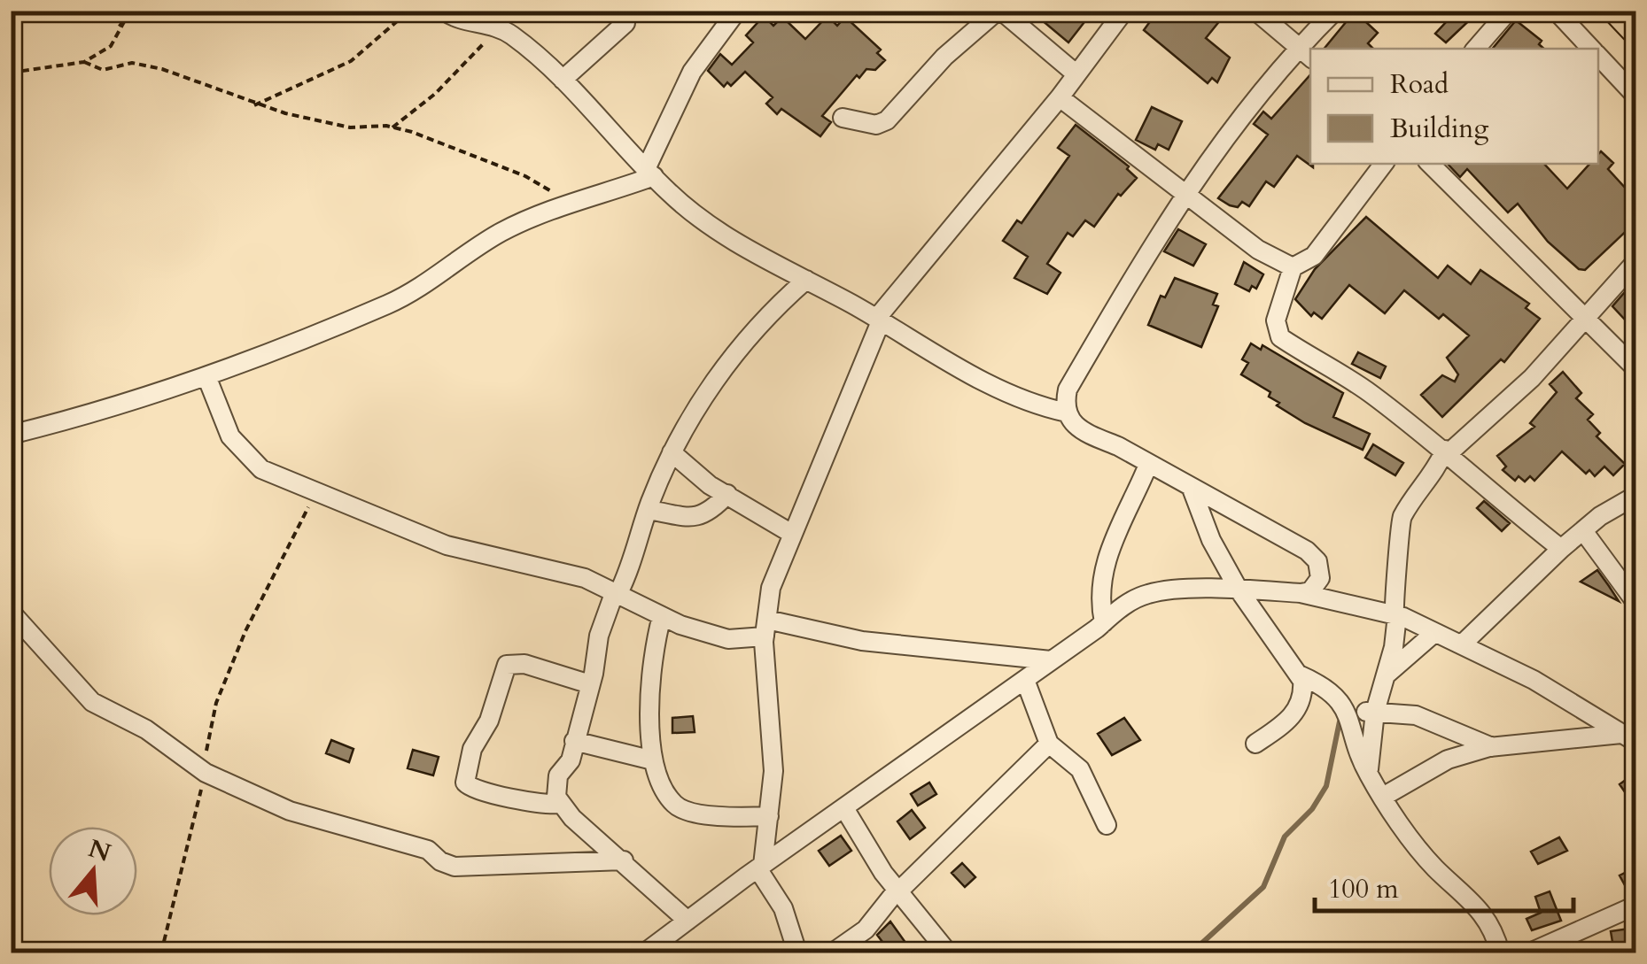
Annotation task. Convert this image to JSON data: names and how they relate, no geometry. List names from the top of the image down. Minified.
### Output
{"legend":["Road","Building"],"scale_bar":"100 m","north":"top"}
